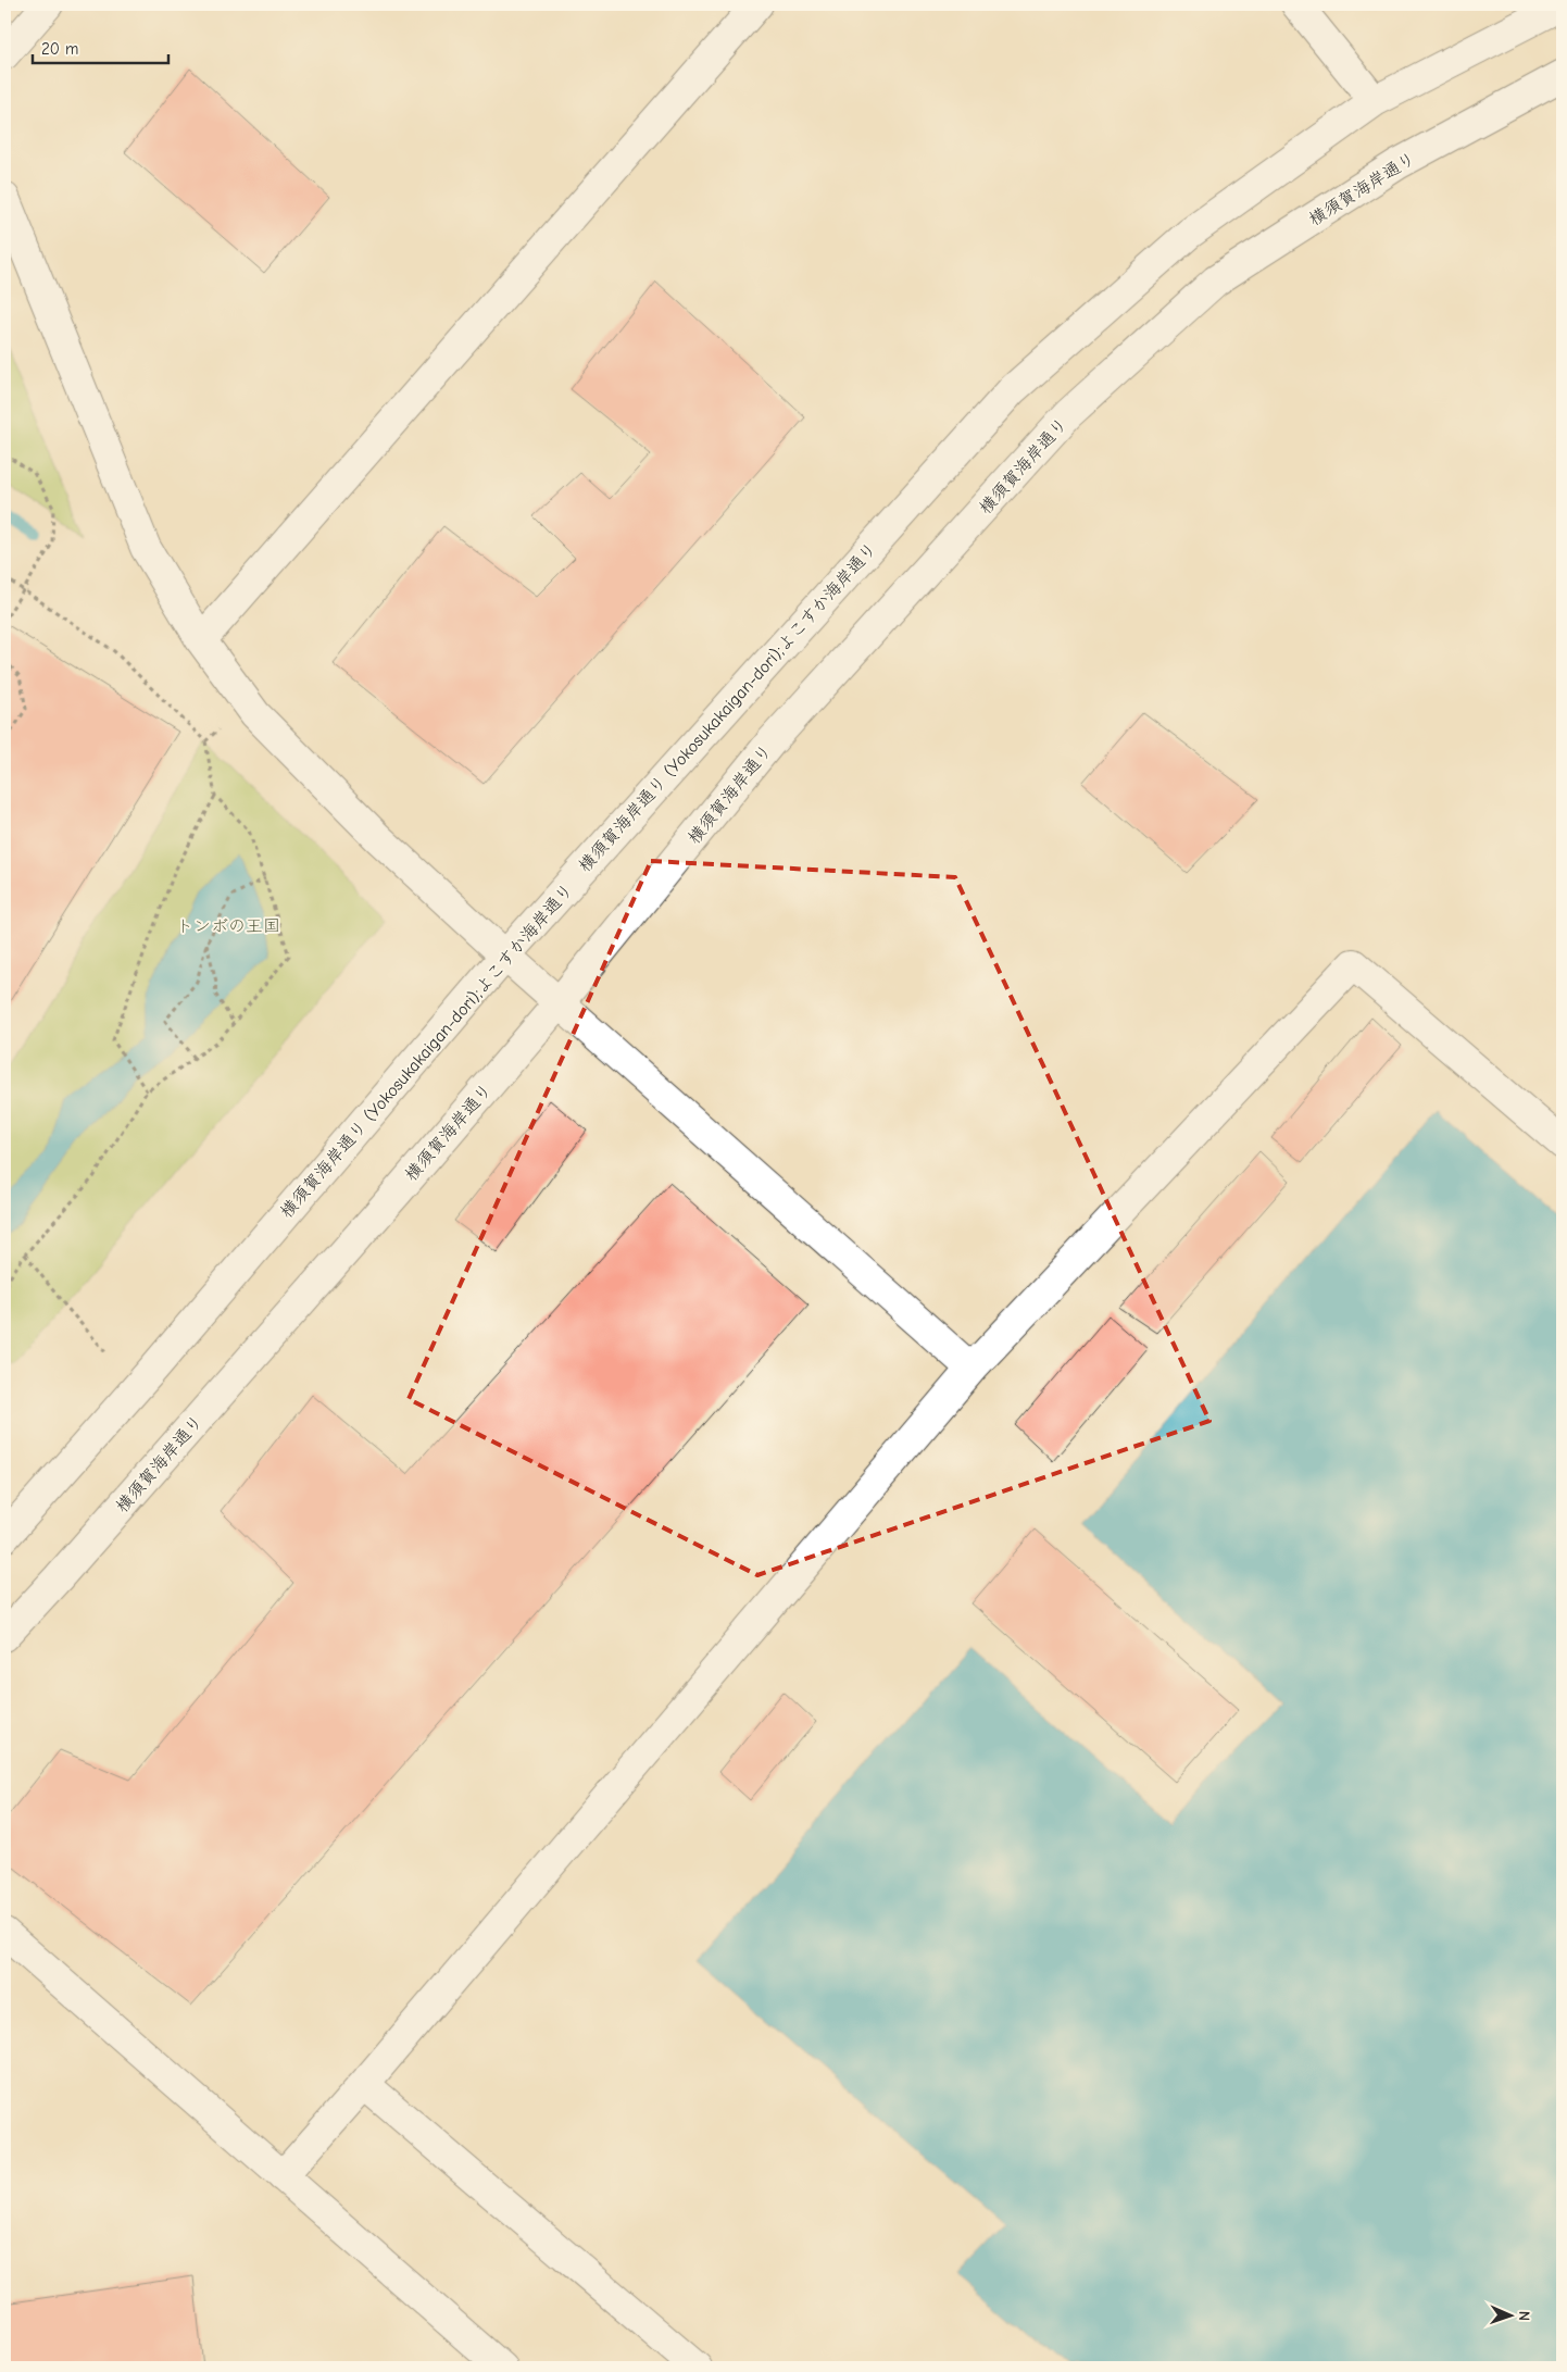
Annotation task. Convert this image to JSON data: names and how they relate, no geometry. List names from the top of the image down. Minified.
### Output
{"streets":{"street":["横須賀海岸通り","横須賀海岸通り (Yokosukakaigan-dori);よこすか海岸通り"]},"parks":["トンボの王国"],"scale_bar":"20 m","north":"right"}
